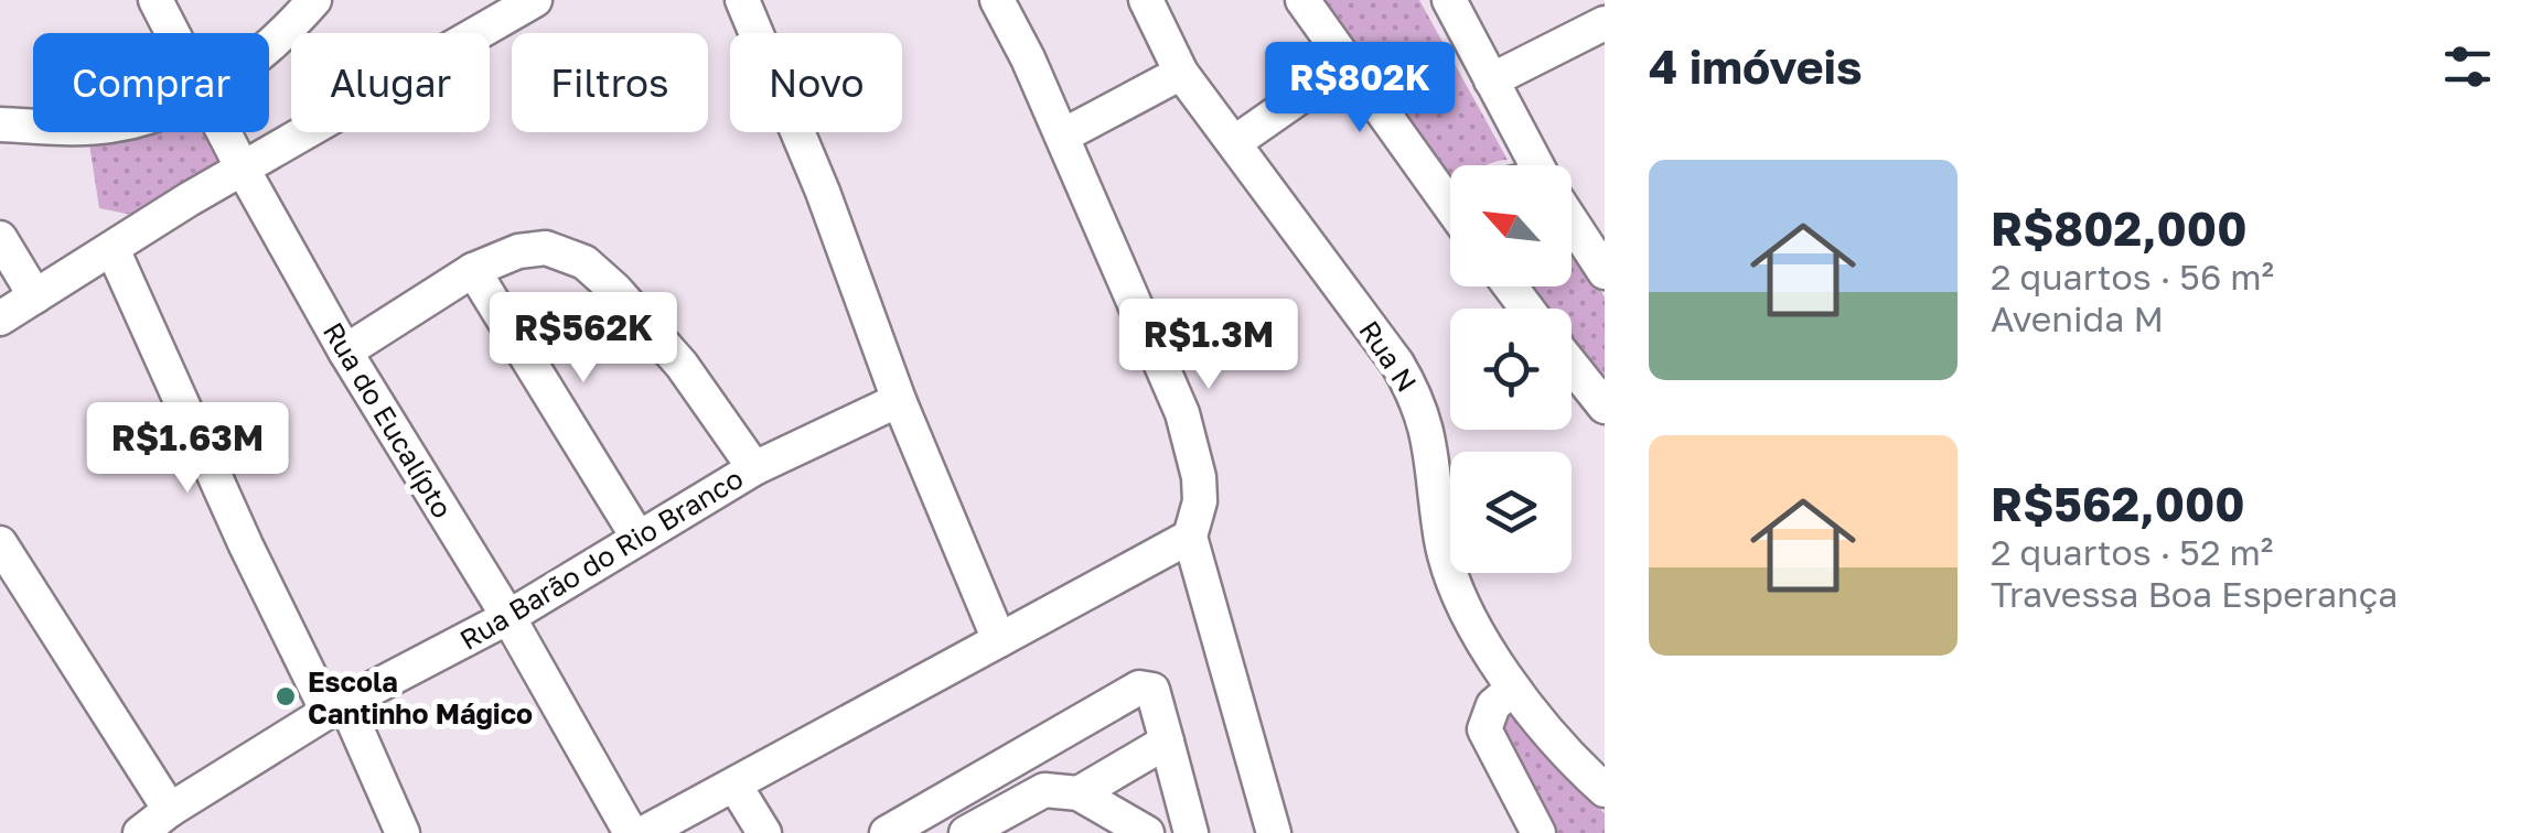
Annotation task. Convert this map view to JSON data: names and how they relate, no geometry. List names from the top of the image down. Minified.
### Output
{"streets":{"street":["Rua N","Rua do Eucalípto","Rua Barão do Rio Branco"]},"crossings":[["Rua do Eucalípto","Rua Barão do Rio Branco"]],"places":["Escola Cantinho Mágico"],"north":"top left","page":{"heading":"4 imóveis","chip":["Comprar","Alugar","Filtros","Novo"],"price":["R$802K","R$562K","R$1.3M","R$1.63M"],"list":[{"name":"R$802,000","note":"2 quartos · 56 m² · Avenida M"},{"name":"R$562,000","note":"2 quartos · 52 m² · Travessa Boa Esperança"}]}}
